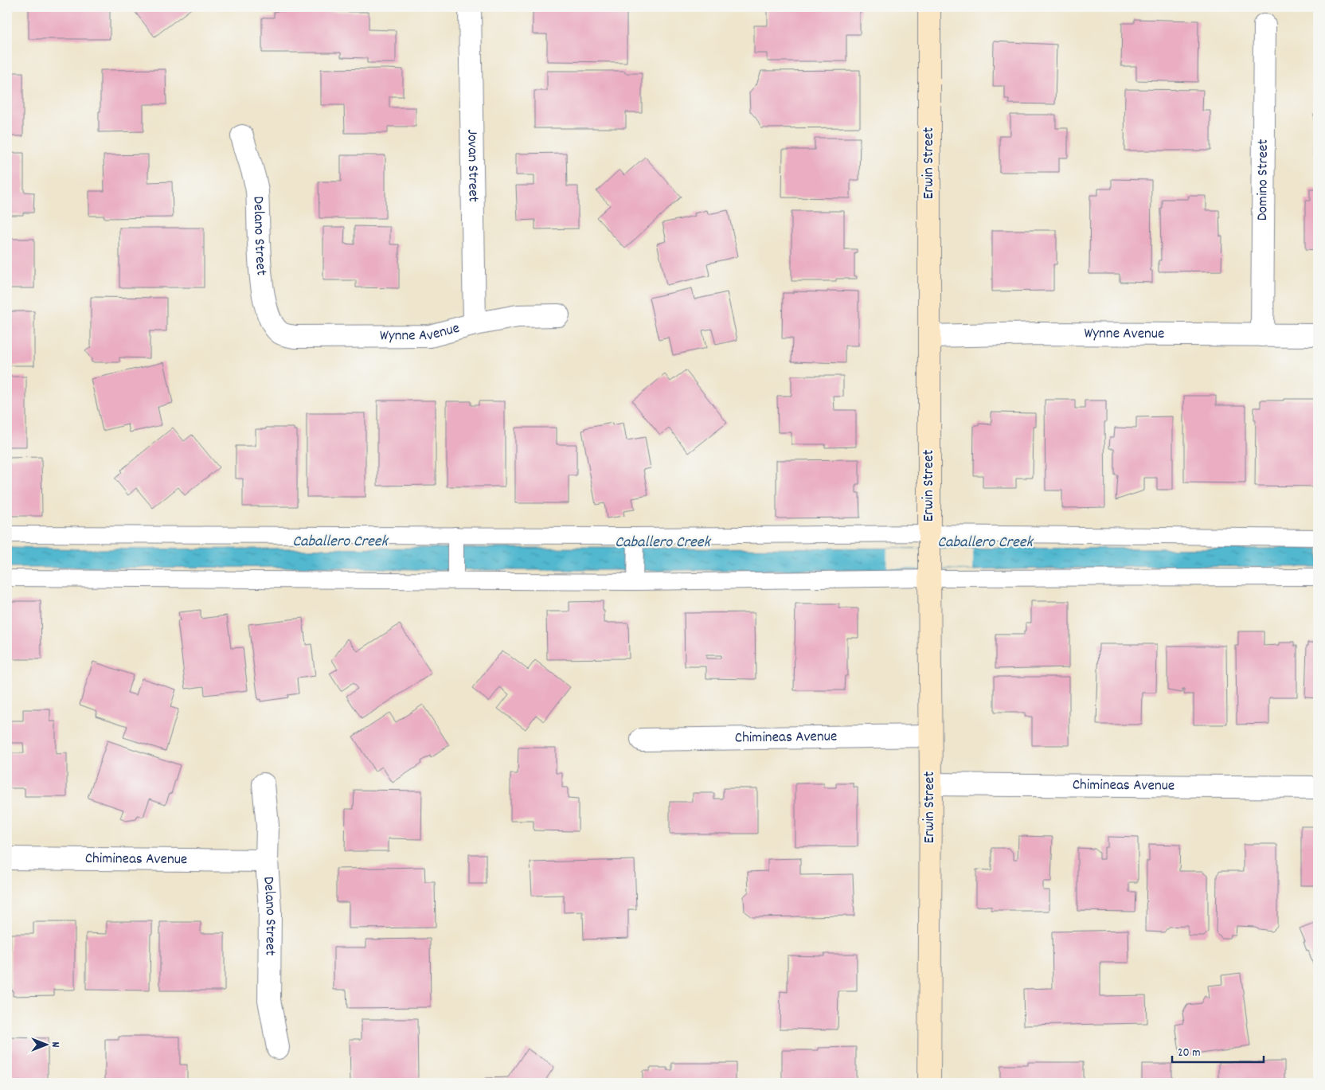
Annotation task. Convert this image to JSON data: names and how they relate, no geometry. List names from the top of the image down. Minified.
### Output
{"streets":{"street":["Erwin Street","Jovan Street","Domino Street","Delano Street","Wynne Avenue","Chimineas Avenue"]},"crossings":[["Erwin Street","Wynne Avenue"],["Erwin Street","Chimineas Avenue"],["Jovan Street","Wynne Avenue"],["Domino Street","Wynne Avenue"],["Delano Street","Wynne Avenue"],["Delano Street","Chimineas Avenue"]],"water":["Caballero Creek"],"scale_bar":"20 m","north":"right"}
